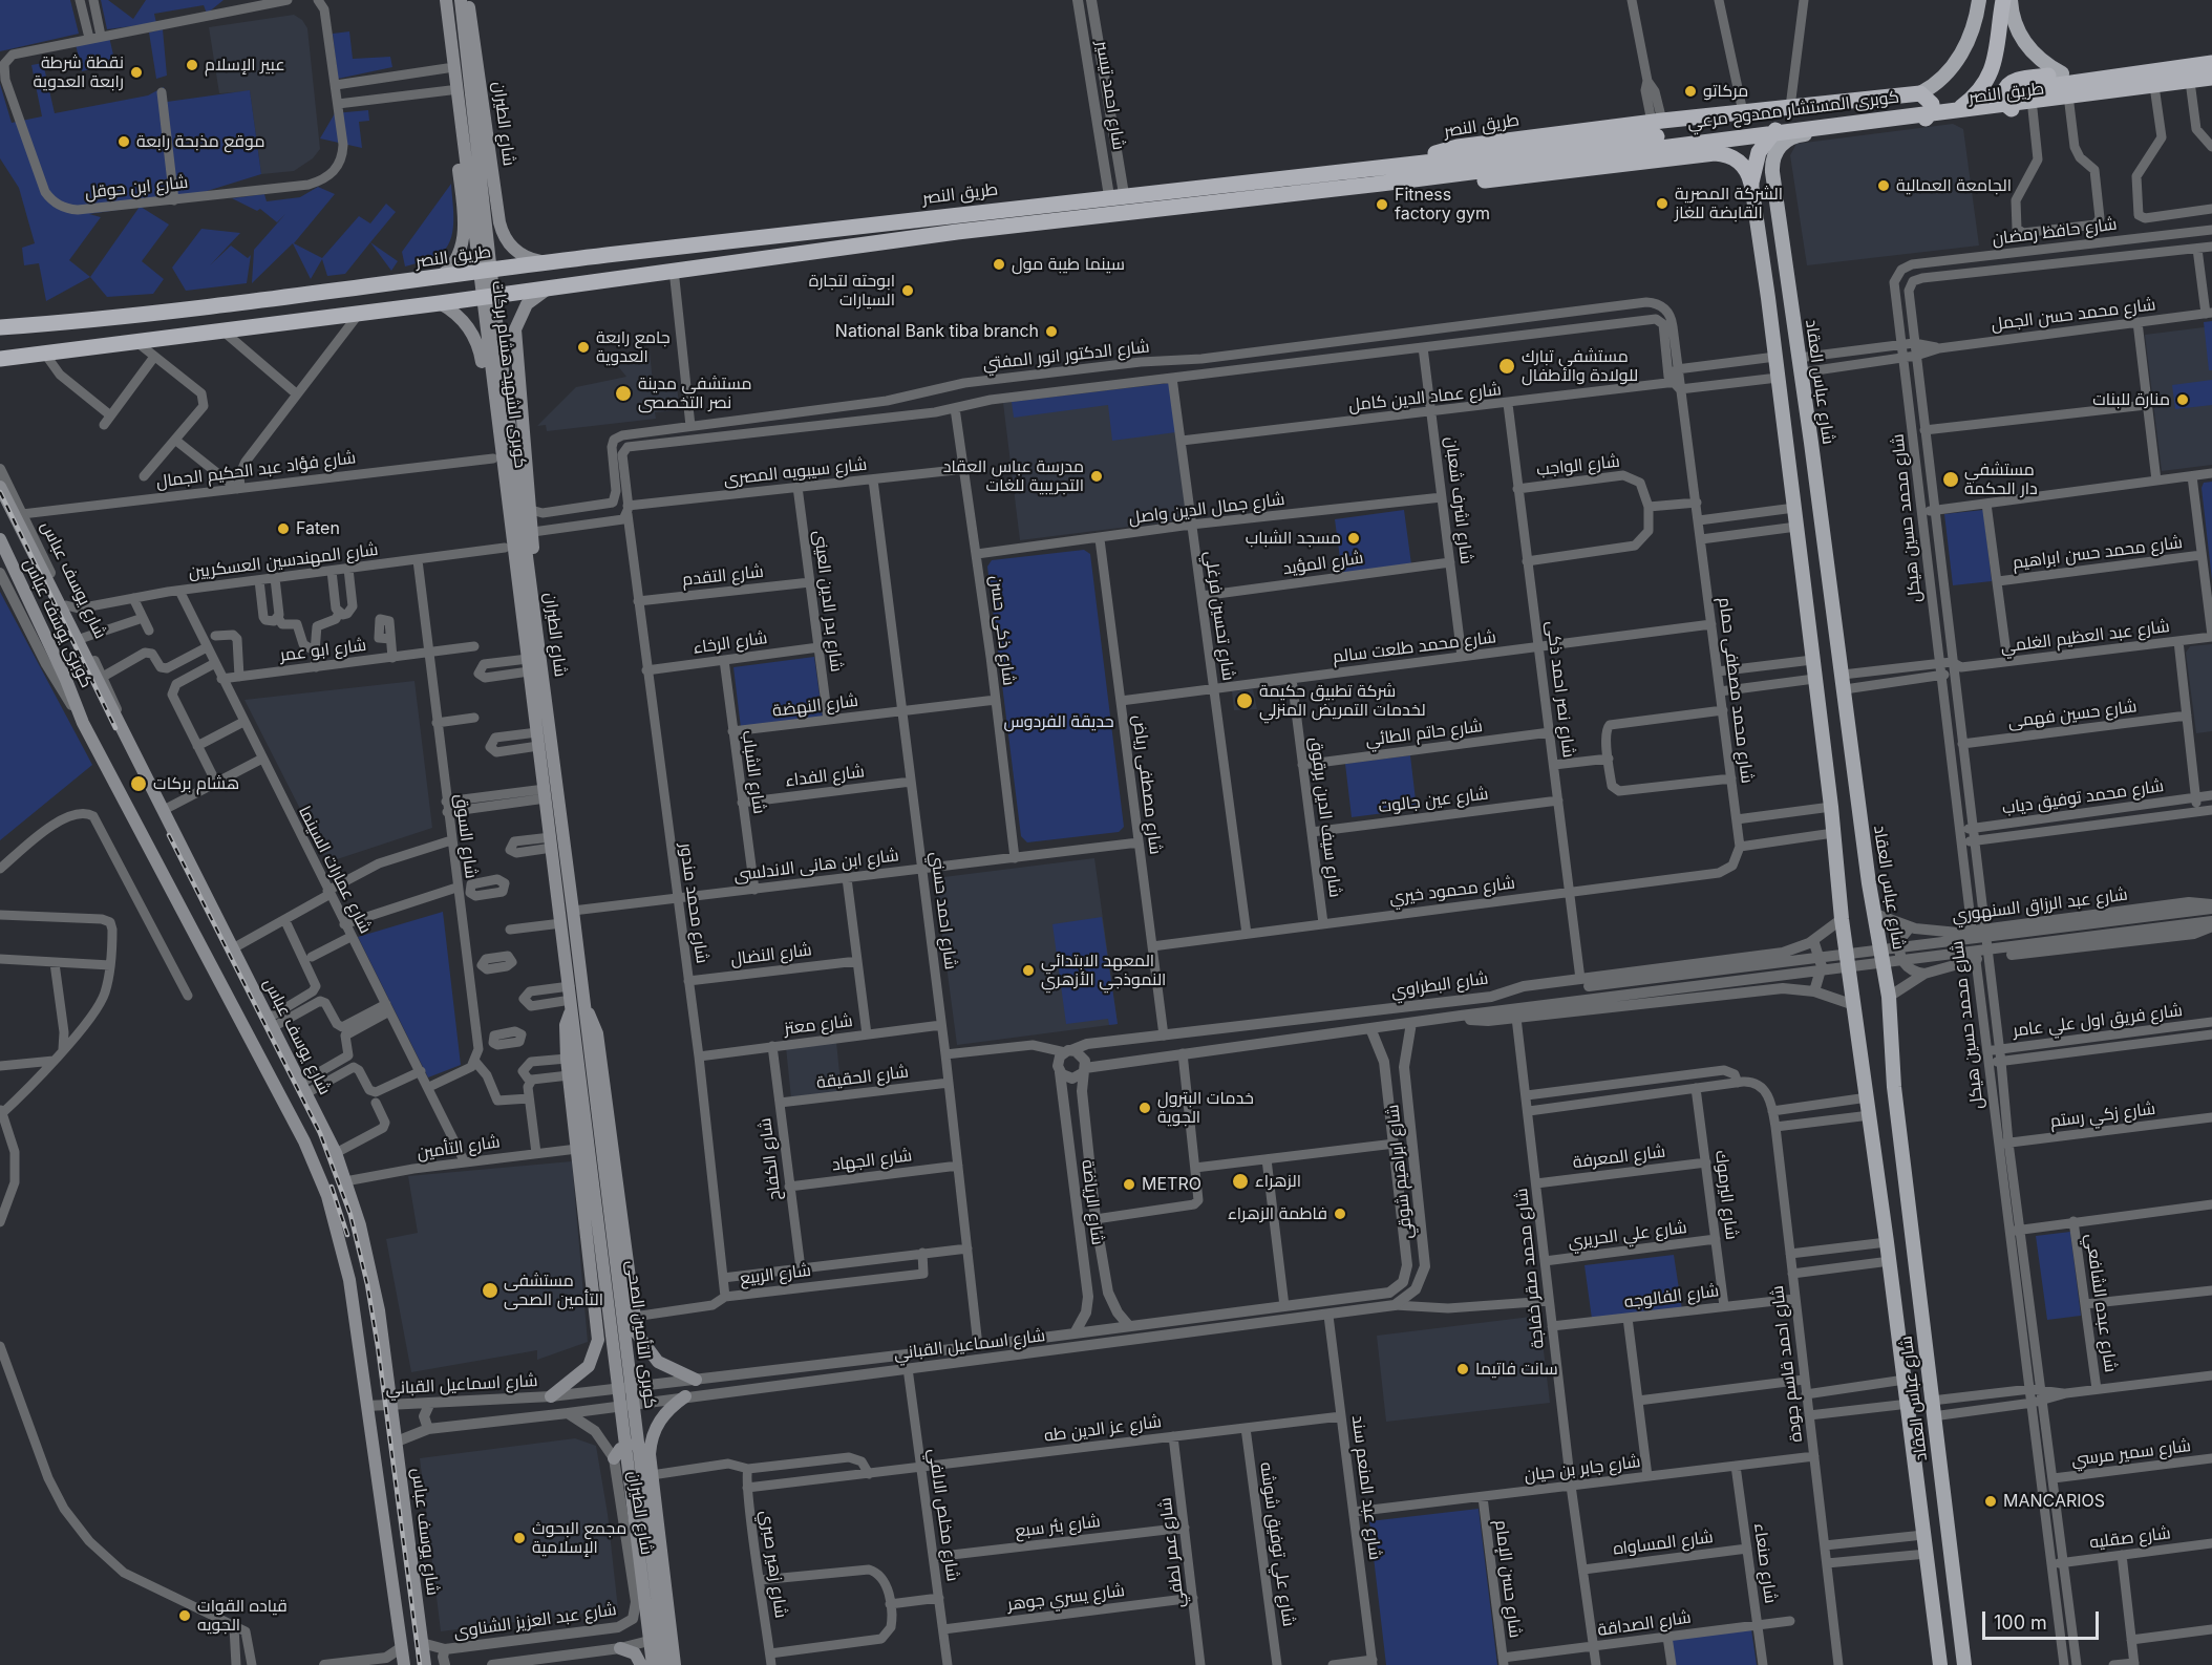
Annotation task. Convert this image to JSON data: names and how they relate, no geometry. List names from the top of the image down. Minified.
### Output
{"streets":{"highway":["طريق النصر","كوبرى المستشار ممدوح مرعي"],"main road":["شارع الطيران","كوبرى الشهيد هشام بركات","شارع عباس العقاد","شارع يوسف عباس","كوبرى يوسف عباس","كوبرى التأمين الصحى"],"street":["شارع احمد تيسير","شارع ابن حوقل","شارع حافظ رمضان","شارع محمد حسن الجمل","شارع الدكتور انور المفتي","شارع عماد الدين كامل","شارع الواجب","شارع فؤاد عبد الحكيم الجمال","شارع سيبويه المصرى","شارع اشرف شعبان","شارع جمال الدين واصل","شارع محمد حسين هيكل","شارع محمد حسن ابراهيم","شارع المهندسين العسكريين","شارع المؤيد","شارع التقدم","شارع بدر الدين العينى","شارع تحسين فرغلي","شارع ذكى حسن","شارع عبد العظيم الغلمي","شارع الرخاء","شارع محمد طلعت سالم","شارع ابو عمر","شارع نصر احمد ذكى","شارع محمد مصطفى حمام","شارع النهضة","شارع حسين فهمى","شارع حاتم الطائي","شارع الشباب","شارع الفداء","شارع مصطفى رياض","شارع محمد توفيق دياب","شارع عين جالوت","شارع سيف الدين برقوق","شارع السوق","شارع ابن هانى الاندلسى","شارع عمارات السينما","شارع محمود خيري","شارع محمد مندور","شارع عبد الرزاق السنهوري","شارع احمد حسني","شارع النضال","شارع البطراوي","شارع فريق اول علي عامر","شارع معتز","شارع الحقيقة","شارع زكي رستم","شارع التأمين","شارع المعرفة","شارع الكفاح","شارع الجهاد","شارع ابراهيم شوقي","شارع اليرموك","شارع الرياضة","شارع علي الحريري","شارع محمد صقر خفاجة","شارع الربيع","شارع الفالوجه","شارع عبده الشافعي","شارع اسماعيل القباني","شارع احمد قاسم جودة","شارع عز الدين طه","شارع سمير مرسي","شارع جابر بن حيان","شارع عبد المنعم سند","شارع مخلص الالفي","شارع بئر سبع","شارع صقليه","شارع المساواه","شارع علي توفيق شوشه","شارع عمر لطفي","شارع صنعاء","شارع زهير صبري","شارع حسن الإمام","شارع يسري جوهر","شارع عبد العزيز الشناوى","شارع الصداقة"]},"crossings":[["طريق النصر","شارع احمد تيسير"],["طريق النصر","كوبرى المستشار ممدوح مرعي"],["طريق النصر","شارع عباس العقاد"],["شارع الطيران","شارع الدكتور انور المفتي"],["شارع الطيران","كوبرى الشهيد هشام بركات"],["شارع الطيران","شارع فؤاد عبد الحكيم الجمال"],["شارع الطيران","شارع المهندسين العسكريين"],["شارع الطيران","شارع ابن هانى الاندلسى"],["شارع الطيران","كوبرى التأمين الصحى"],["شارع الطيران","شارع اسماعيل القباني"],["شارع الطيران","شارع عبد العزيز الشناوى"],["شارع حافظ رمضان","شارع محمد حسين هيكل"],["شارع محمد حسن الجمل","شارع عباس العقاد"],["شارع محمد حسن الجمل","شارع محمد حسين هيكل"],["شارع الدكتور انور المفتي","شارع سيبويه المصرى"],["شارع الدكتور انور المفتي","شارع اشرف شعبان"],["شارع الدكتور انور المفتي","شارع تحسين فرغلي"],["شارع الدكتور انور المفتي","شارع ذكى حسن"],["شارع الدكتور انور المفتي","شارع محمد مصطفى حمام"],["شارع الدكتور انور المفتي","شارع محمد مندور"],["شارع عباس العقاد","شارع عماد الدين كامل"],["شارع عباس العقاد","شارع عبد العظيم الغلمي"],["شارع عباس العقاد","شارع عبد الرزاق السنهوري"],["شارع عباس العقاد","شارع البطراوي"],["شارع عماد الدين كامل","شارع اشرف شعبان"],["شارع عماد الدين كامل","شارع تحسين فرغلي"],["شارع عماد الدين كامل","شارع نصر احمد ذكى"],["شارع عماد الدين كامل","شارع محمد مصطفى حمام"],["شارع الواجب","شارع نصر احمد ذكى"],["شارع فؤاد عبد الحكيم الجمال","شارع يوسف عباس"],["شارع سيبويه المصرى","شارع بدر الدين العينى"],["شارع سيبويه المصرى","شارع ذكى حسن"],["شارع سيبويه المصرى","شارع محمد مندور"],["شارع سيبويه المصرى","شارع احمد حسني"],["شارع اشرف شعبان","شارع جمال الدين واصل"],["شارع اشرف شعبان","شارع المؤيد"],["شارع اشرف شعبان","شارع محمد طلعت سالم"],["شارع جمال الدين واصل","شارع تحسين فرغلي"],["شارع جمال الدين واصل","شارع ذكى حسن"],["شارع جمال الدين واصل","شارع مصطفى رياض"],["شارع محمد حسين هيكل","شارع عبد العظيم الغلمي"],["شارع محمد حسين هيكل","شارع حسين فهمى"],["شارع محمد حسين هيكل","شارع محمد توفيق دياب"],["شارع محمد حسين هيكل","شارع عبد الرزاق السنهوري"],["شارع محمد حسين هيكل","شارع فريق اول علي عامر"],["شارع محمد حسين هيكل","شارع زكي رستم"],["شارع محمد حسين هيكل","شارع سمير مرسي"],["شارع محمد حسين هيكل","شارع صقليه"],["شارع المهندسين العسكريين","شارع يوسف عباس"],["شارع المهندسين العسكريين","شارع السوق"],["شارع المهندسين العسكريين","شارع عمارات السينما"],["شارع المؤيد","شارع تحسين فرغلي"],["شارع التقدم","شارع بدر الدين العينى"],["شارع التقدم","شارع محمد مندور"],["شارع يوسف عباس","كوبرى يوسف عباس"],["شارع يوسف عباس","شارع التأمين"],["شارع يوسف عباس","شارع اسماعيل القباني"],["شارع يوسف عباس","شارع عبد العزيز الشناوى"],["شارع بدر الدين العينى","شارع الرخاء"],["شارع بدر الدين العينى","شارع النهضة"],["شارع تحسين فرغلي","شارع محمد طلعت سالم"],["شارع تحسين فرغلي","شارع محمود خيري"],["شارع ذكى حسن","شارع النهضة"],["شارع ذكى حسن","شارع ابن هانى الاندلسى"],["شارع الرخاء","شارع الشباب"],["شارع الرخاء","شارع محمد مندور"],["شارع محمد طلعت سالم","شارع نصر احمد ذكى"],["شارع محمد طلعت سالم","شارع محمد مصطفى حمام"],["شارع محمد طلعت سالم","شارع مصطفى رياض"],["شارع محمد طلعت سالم","شارع سيف الدين برقوق"],["شارع ابو عمر","شارع السوق"],["شارع ابو عمر","شارع عمارات السينما"],["شارع نصر احمد ذكى","شارع حاتم الطائي"],["شارع نصر احمد ذكى","شارع عين جالوت"],["شارع نصر احمد ذكى","شارع محمود خيري"],["شارع نصر احمد ذكى","شارع البطراوي"],["شارع محمد مصطفى حمام","شارع محمود خيري"],["شارع النهضة","شارع الشباب"],["شارع النهضة","شارع احمد حسني"],["شارع حاتم الطائي","شارع سيف الدين برقوق"],["شارع الشباب","شارع الفداء"],["شارع الشباب","شارع ابن هانى الاندلسى"],["شارع الفداء","شارع احمد حسني"],["شارع مصطفى رياض","شارع ابن هانى الاندلسى"],["شارع مصطفى رياض","شارع محمود خيري"],["شارع مصطفى رياض","شارع البطراوي"],["شارع عين جالوت","شارع سيف الدين برقوق"],["شارع سيف الدين برقوق","شارع محمود خيري"],["شارع ابن هانى الاندلسى","شارع محمد مندور"],["شارع ابن هانى الاندلسى","شارع احمد حسني"],["شارع عمارات السينما","شارع التأمين"],["شارع محمد مندور","شارع النضال"],["شارع محمد مندور","شارع معتز"],["شارع محمد مندور","شارع الربيع"],["شارع احمد حسني","شارع البطراوي"],["شارع احمد حسني","شارع معتز"],["شارع احمد حسني","شارع الحقيقة"],["شارع احمد حسني","شارع الجهاد"],["شارع احمد حسني","شارع الربيع"],["شارع احمد حسني","شارع اسماعيل القباني"],["شارع البطراوي","شارع ابراهيم شوقي"],["شارع البطراوي","شارع الرياضة"],["شارع البطراوي","شارع محمد صقر خفاجة"],["شارع معتز","شارع الكفاح"],["شارع الحقيقة","شارع الكفاح"],["شارع المعرفة","شارع اليرموك"],["شارع المعرفة","شارع محمد صقر خفاجة"],["شارع الكفاح","شارع الجهاد"],["شارع الكفاح","شارع الربيع"],["شارع ابراهيم شوقي","شارع اسماعيل القباني"],["شارع اليرموك","شارع علي الحريري"],["شارع اليرموك","شارع الفالوجه"],["شارع الرياضة","شارع اسماعيل القباني"],["شارع علي الحريري","شارع محمد صقر خفاجة"],["شارع محمد صقر خفاجة","شارع الفالوجه"],["شارع محمد صقر خفاجة","شارع اسماعيل القباني"],["شارع محمد صقر خفاجة","شارع جابر بن حيان"],["شارع محمد صقر خفاجة","شارع المساواه"],["شارع محمد صقر خفاجة","شارع الصداقة"],["شارع الفالوجه","شارع احمد قاسم جودة"],["شارع اسماعيل القباني","شارع عبد المنعم سند"],["شارع اسماعيل القباني","شارع مخلص الالفي"],["شارع احمد قاسم جودة","شارع جابر بن حيان"],["شارع عز الدين طه","شارع عبد المنعم سند"],["شارع عز الدين طه","شارع مخلص الالفي"],["شارع عز الدين طه","شارع علي توفيق شوشه"],["شارع عز الدين طه","شارع عمر لطفي"],["شارع عز الدين طه","شارع زهير صبري"],["شارع جابر بن حيان","شارع عبد المنعم سند"],["شارع جابر بن حيان","شارع صنعاء"],["شارع جابر بن حيان","شارع حسن الإمام"],["شارع مخلص الالفي","شارع بئر سبع"],["شارع مخلص الالفي","شارع يسري جوهر"],["شارع بئر سبع","شارع عمر لطفي"],["شارع المساواه","شارع صنعاء"],["شارع عمر لطفي","شارع يسري جوهر"],["شارع صنعاء","شارع الصداقة"],["شارع حسن الإمام","شارع الصداقة"]],"parks":["حديقة الفردوس"],"places":["عبير الإسلام","نقطة شرطة رابعة العدوية","مركاتو","موقع مذبحة رابعة","الجامعة العمالية","الشركة المصرية القابضة للغاز","Fitness factory gym","سينما طيبة مول","ابوحته لتجارة السيارات","National Bank tiba branch","جامع رابعة العدوية","مستشفى تبارك للولادة والأطفال","مستشفى مدينة نصر التخصصى","منارة للبنات","مدرسة عباس العقاد التجريبية للغات","مستشفي دار الحكمة","Faten","مسجد الشباب","شركة تطبيق حكيمة لخدمات التمريض المنزلي","هشام بركات","المعهد الابتدائي النموذجي الأزهري","خدمات البترول الجوية","الزهراء","METRO","فاطمة الزهراء","مستشفى التأمين الصحى","سانت فاتيما","MANCARIOS","مجمع البحوث الإسلامية","قياده القوات الجويه"],"scale_bar":"100 m"}
